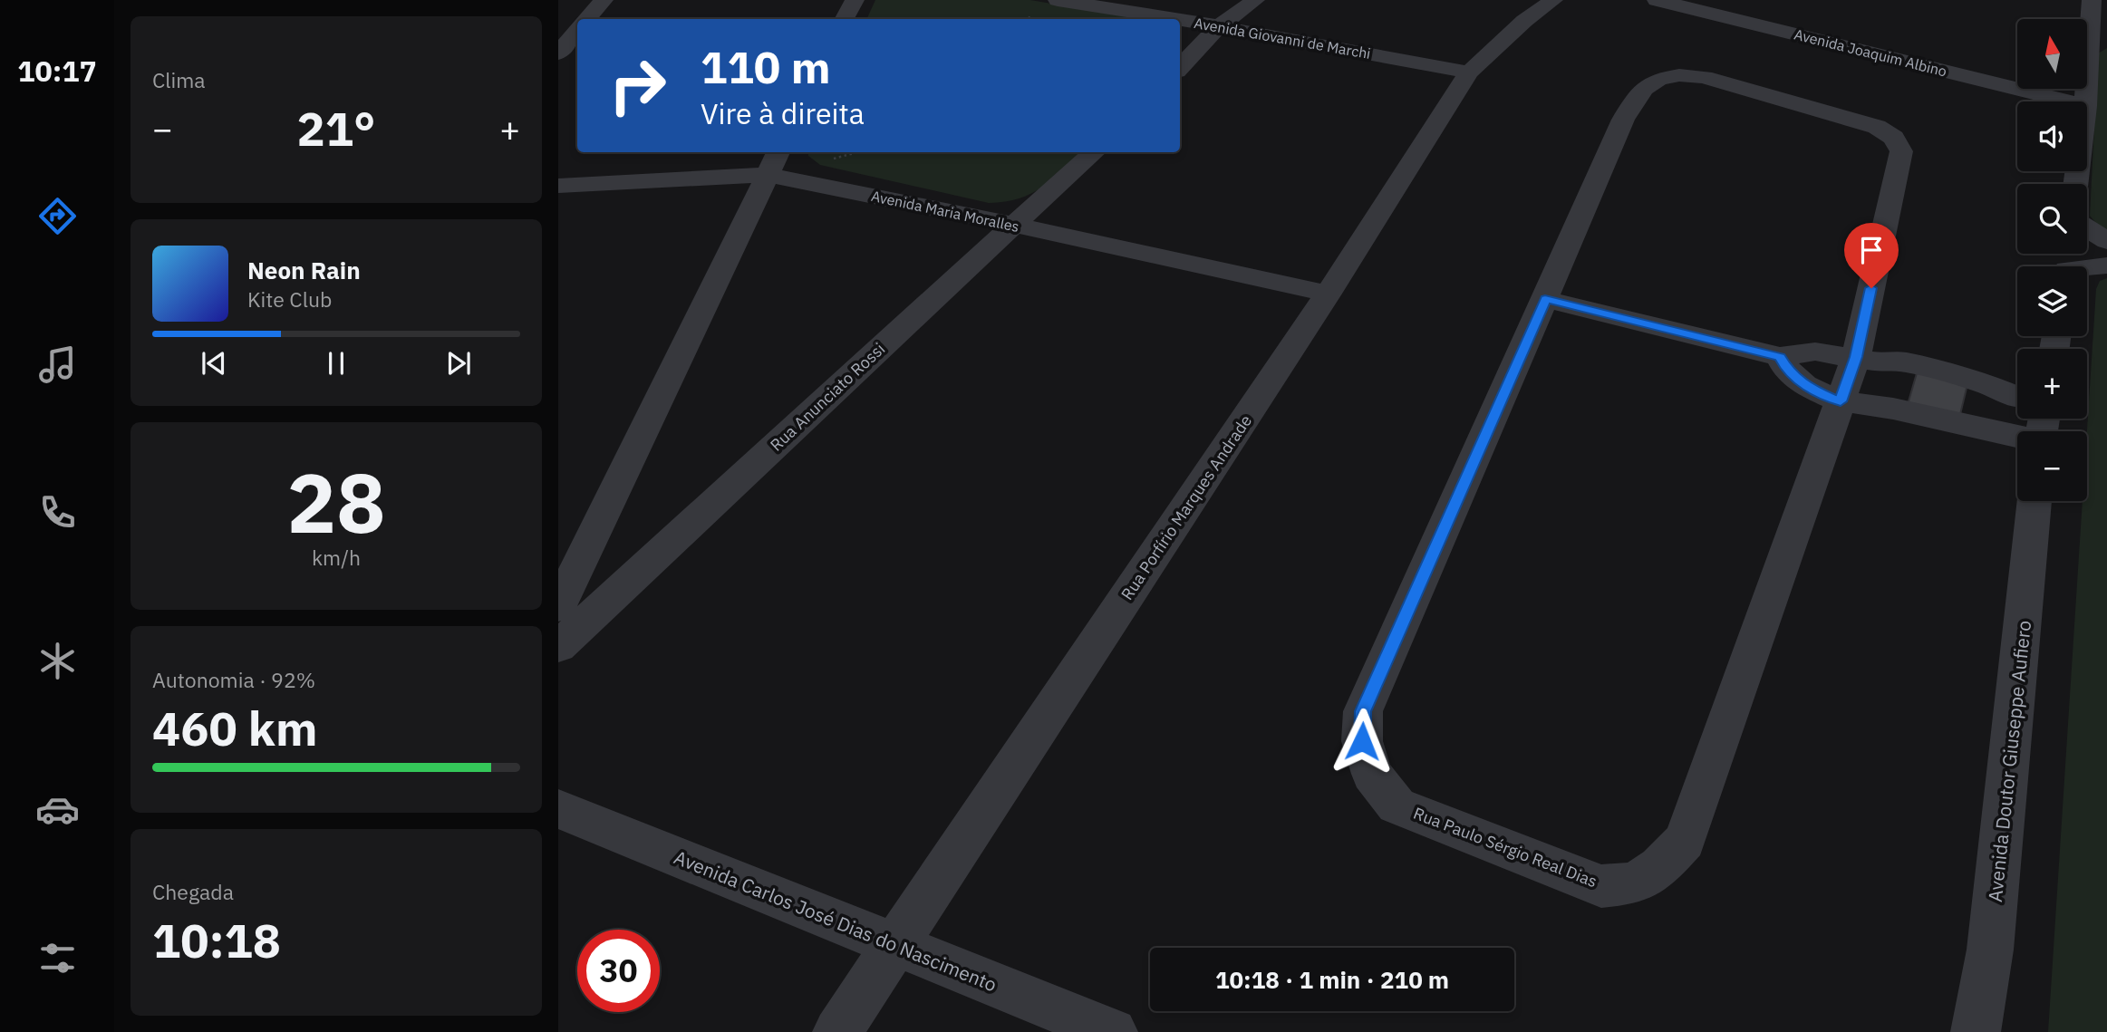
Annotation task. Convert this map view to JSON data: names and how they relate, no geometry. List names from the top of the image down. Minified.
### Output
{"streets":{"street":["Avenida Giovanni de Marchi","Avenida Joaquim Albino","Avenida Maria Moralles","Rua Anunciato Rossi","Rua Porfírio Marques Andrade","Avenida Doutor Giuseppe Aufiero","Rua Paulo Sérgio Real Dias","Avenida Carlos José Dias do Nascimento"]},"crossings":[["Avenida Giovanni de Marchi","Rua Porfírio Marques Andrade"],["Avenida Maria Moralles","Rua Anunciato Rossi"],["Avenida Maria Moralles","Rua Porfírio Marques Andrade"],["Rua Porfírio Marques Andrade","Avenida Carlos José Dias do Nascimento"]],"north":"top","page":{"tabs":"10:17","tile":["Clima",["28","km/h"],["Autonomia · 92%","460 km"],["Chegada","10:18"]],"map_buttons":["+","−"],"turn":["110 m","Vire à direita"],"heat":["−","21°","+"],"song":["Neon Rain","Kite Club"],"limit":"30","trip":"10:18 · 1 min · 210 m"}}
